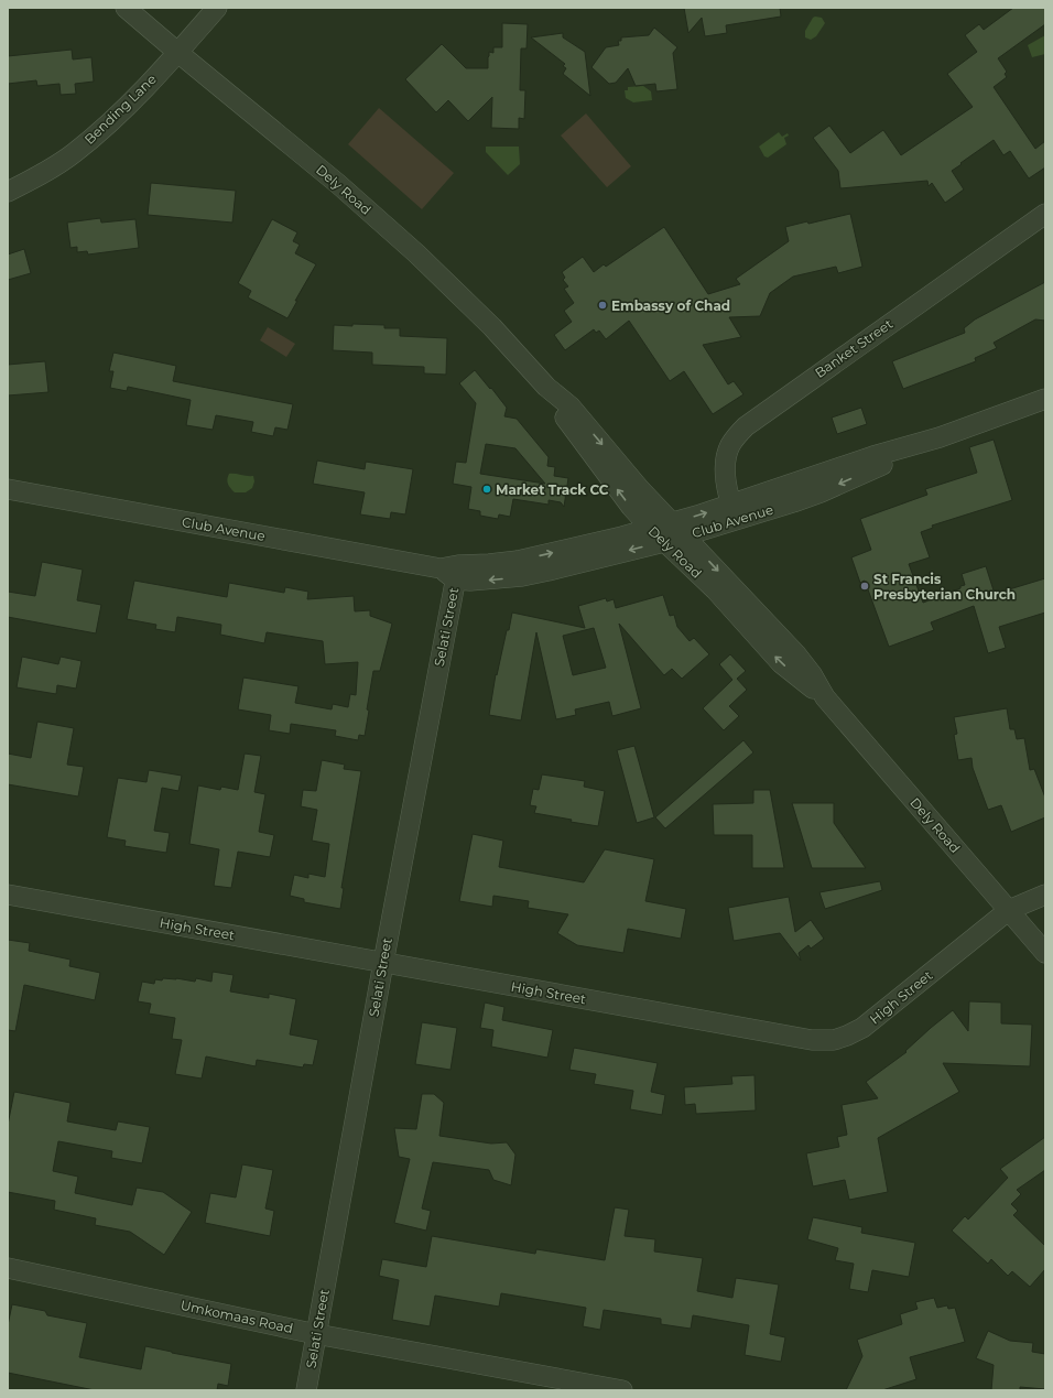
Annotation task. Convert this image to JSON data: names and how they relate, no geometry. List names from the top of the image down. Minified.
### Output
{"streets":{"street":["Bending Lane","Dely Road","Banket Street","Club Avenue","Selati Street","High Street","Umkomaas Road"]},"crossings":[["Bending Lane","Dely Road"],["Dely Road","Club Avenue"],["Dely Road","High Street"],["Banket Street","Club Avenue"],["Club Avenue","Selati Street"],["Selati Street","High Street"],["Selati Street","Umkomaas Road"]],"places":["Embassy of Chad","Market Track CC","St Francis Presbyterian Church"]}
